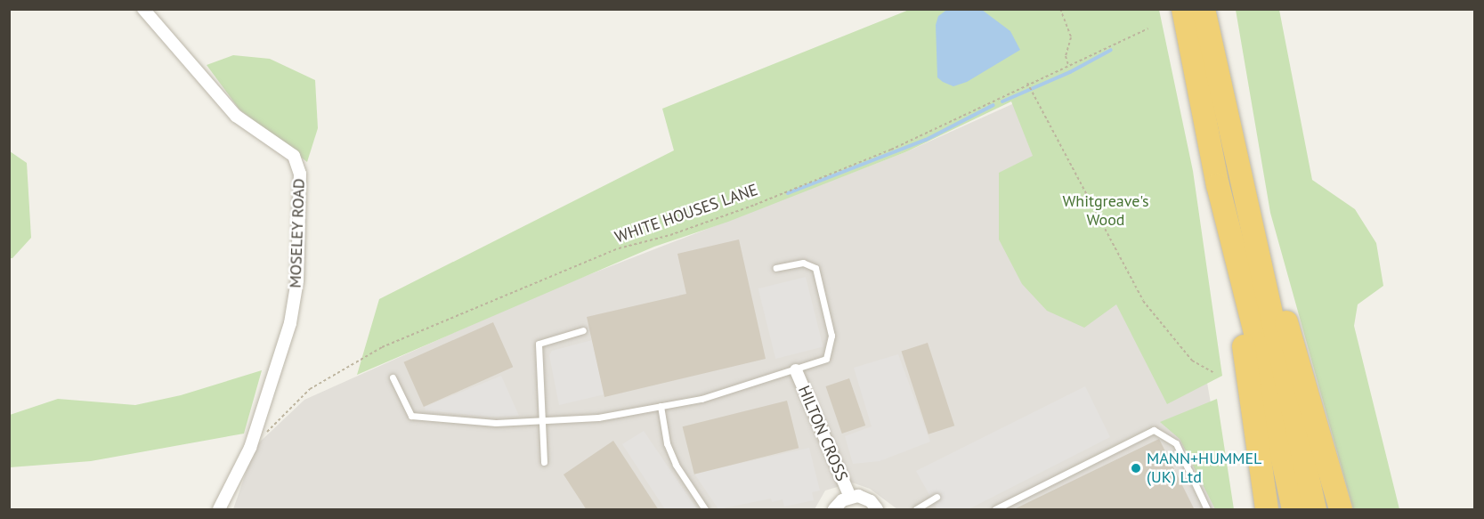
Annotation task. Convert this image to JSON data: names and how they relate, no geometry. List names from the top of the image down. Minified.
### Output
{"streets":{"street":["MOSELEY ROAD","HILTON CROSS"],"path":["WHITE HOUSES LANE"]},"crossings":[["WHITE HOUSES LANE","MOSELEY ROAD"]],"parks":["Whitgreave's Wood"],"places":["MANN+HUMMEL (UK) Ltd"]}
